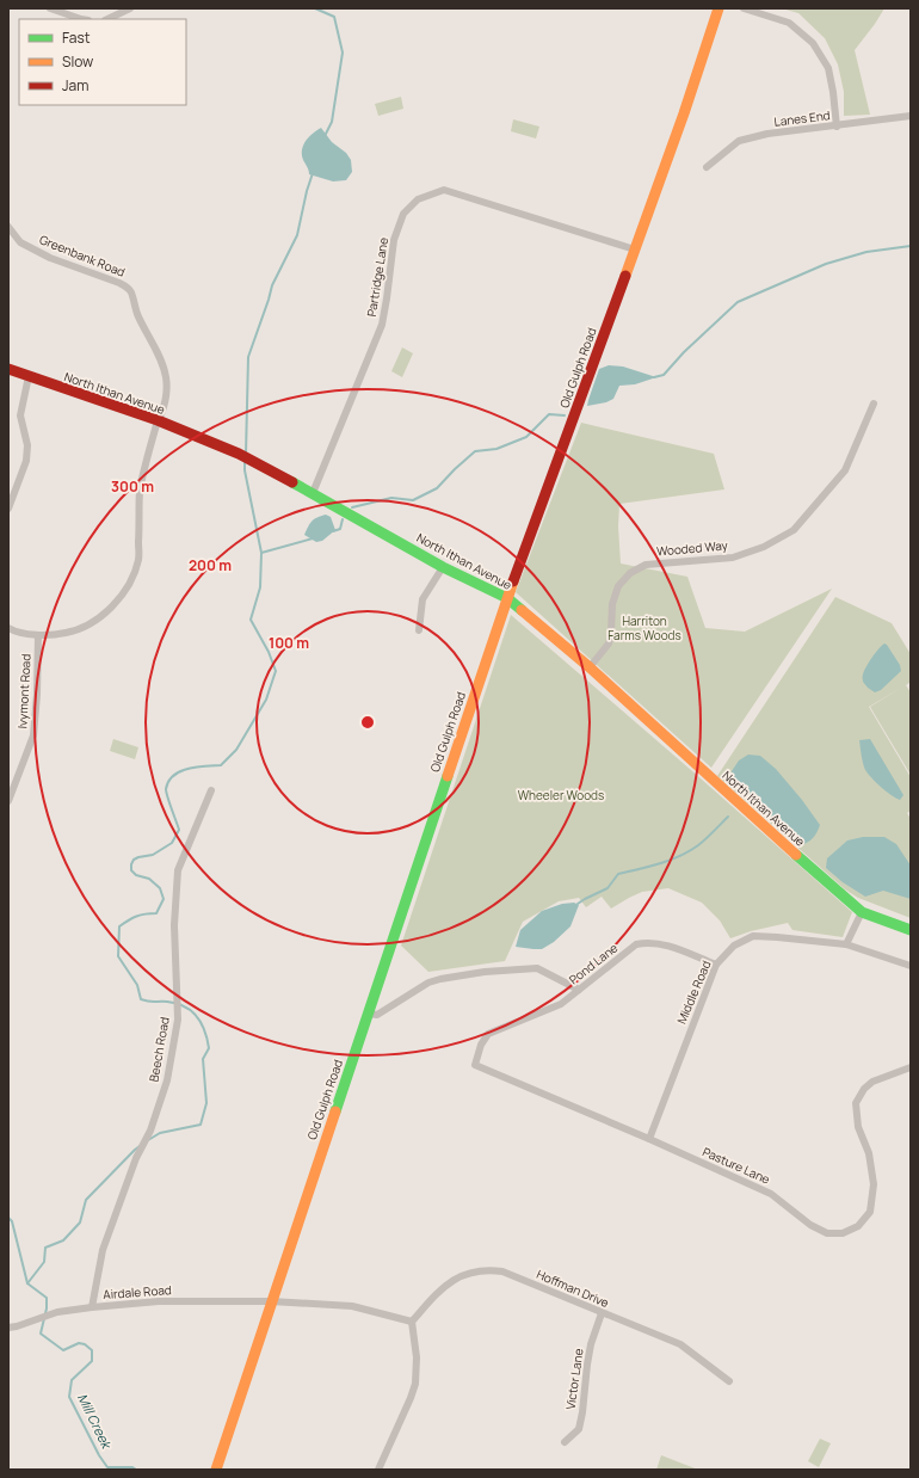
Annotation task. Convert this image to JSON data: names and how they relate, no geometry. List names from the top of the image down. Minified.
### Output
{"streets":{"street":["Lanes End","Greenbank Road","Partridge Lane","Old Gulph Road","North Ithan Avenue","Wooded Way","Ivymont Road","Pond Lane","Middle Road","Beech Road","Pasture Lane","Hoffman Drive","Airdale Road","Victor Lane"]},"crossings":[["Greenbank Road","North Ithan Avenue"],["Greenbank Road","Ivymont Road"],["Partridge Lane","Old Gulph Road"],["Partridge Lane","North Ithan Avenue"],["Old Gulph Road","North Ithan Avenue"],["Old Gulph Road","Airdale Road"],["North Ithan Avenue","Wooded Way"],["Pond Lane","Middle Road"],["Pond Lane","Pasture Lane"],["Middle Road","Pasture Lane"],["Beech Road","Airdale Road"],["Hoffman Drive","Airdale Road"],["Hoffman Drive","Victor Lane"]],"water":["Mill Creek"],"parks":["Harriton Farms Woods","Wheeler Woods"],"legend":["Fast","Slow","Jam"],"rings":["300 m","200 m","100 m"]}
